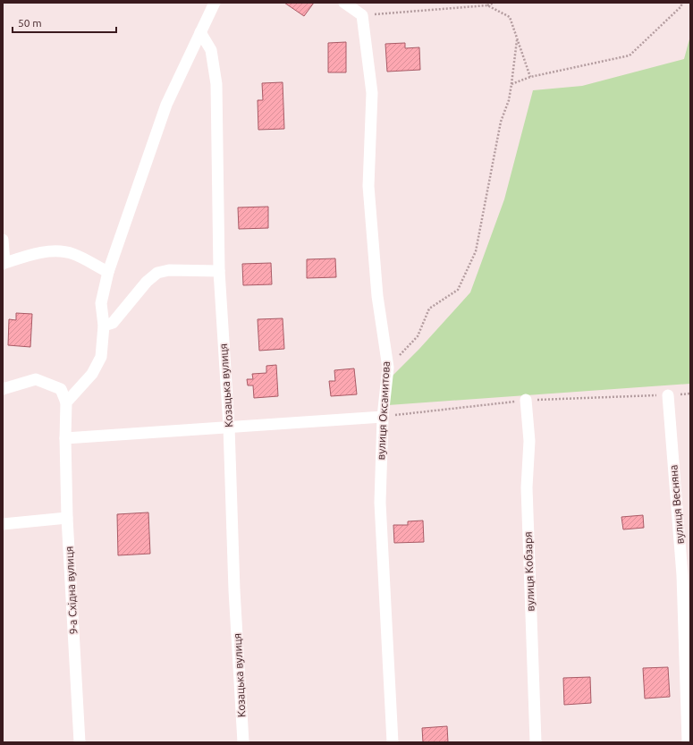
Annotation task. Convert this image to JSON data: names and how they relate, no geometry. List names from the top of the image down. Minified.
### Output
{"streets":{"street":["Козацька вулиця","вулиця Оксамитова","вулиця Весняна","вулиця Кобзаря","9-а Східна вулиця"]},"scale_bar":"50 m"}
